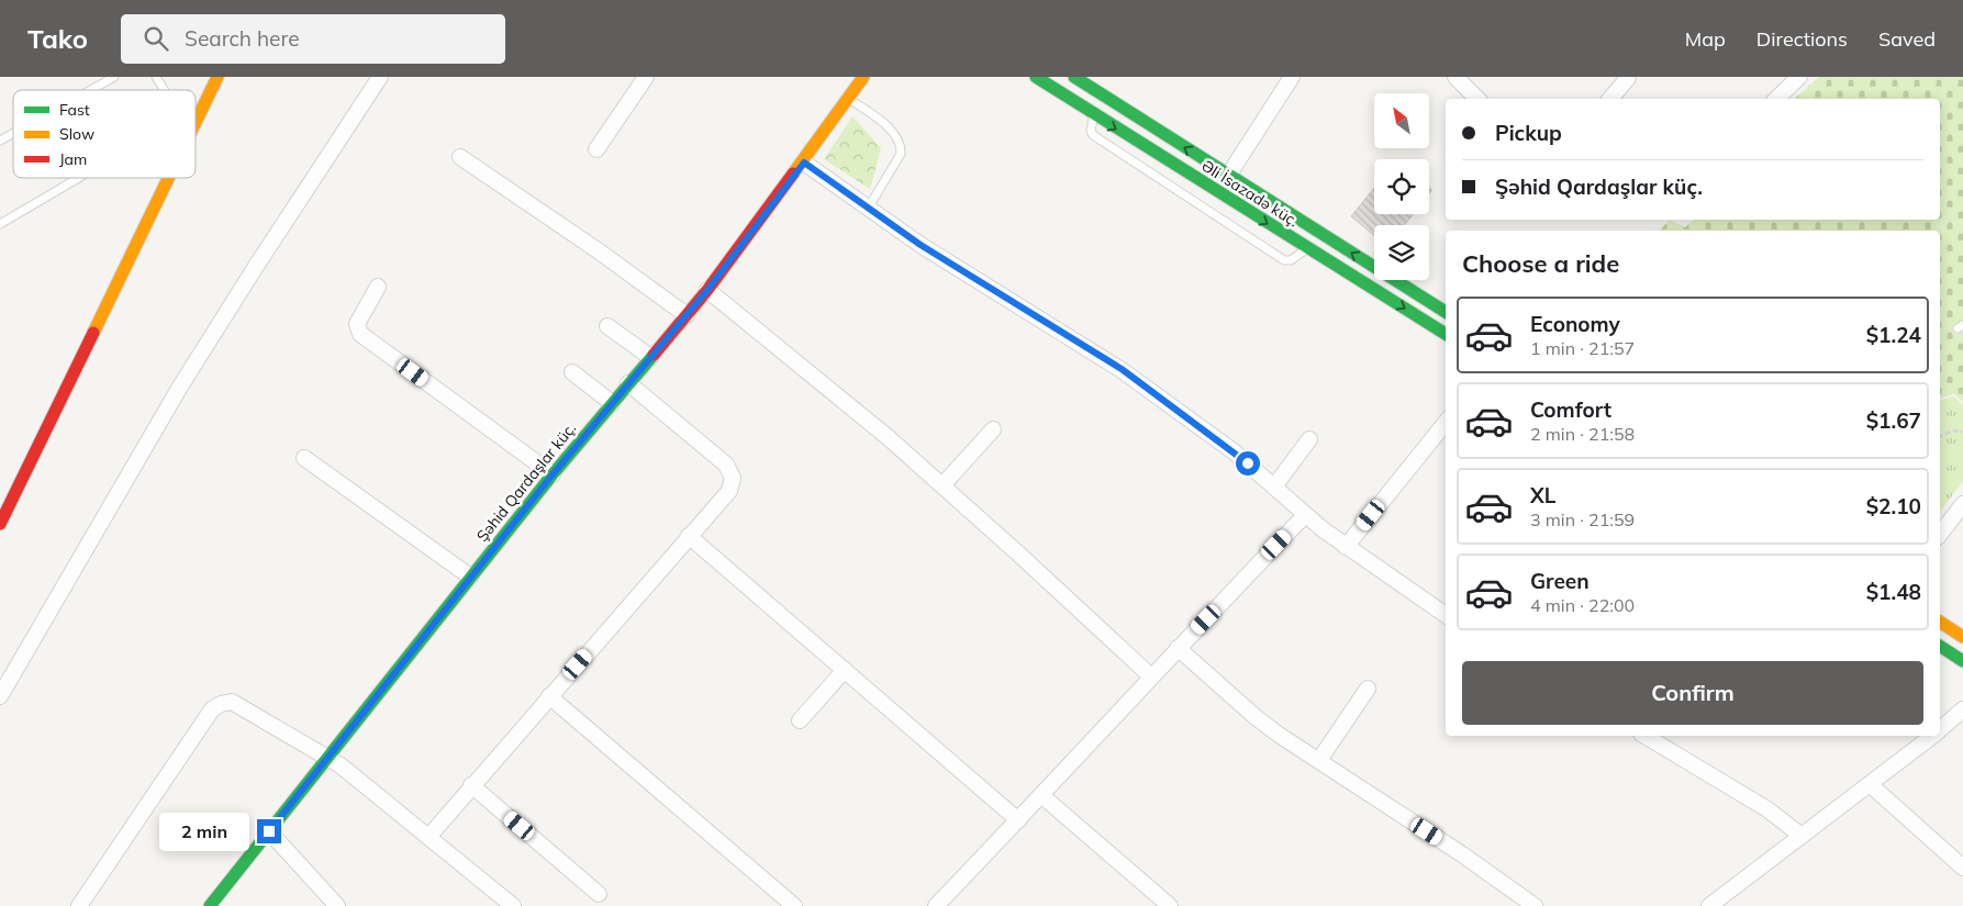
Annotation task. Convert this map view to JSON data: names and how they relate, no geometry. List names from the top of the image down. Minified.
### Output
{"streets":{"street":["Əli İsazadə küç.","Şəhid Qardaşlar küç."]},"legend":["Fast","Slow","Jam"],"north":"top left","page":{"header":"Tako","search":"Search here","nav":["Map","Directions","Saved"],"banner":["Pickup","Şəhid Qardaşlar küç."],"heading":"Choose a ride","list":[{"name":"Economy","note":"1 min · 21:57","value":"$1.24"},{"name":"Comfort","note":"2 min · 21:58","value":"$1.67"},{"name":"XL","note":"3 min · 21:59","value":"$2.10"},{"name":"Green","note":"4 min · 22:00","value":"$1.48"}],"buttons":"Confirm","bubble":"2 min"}}
